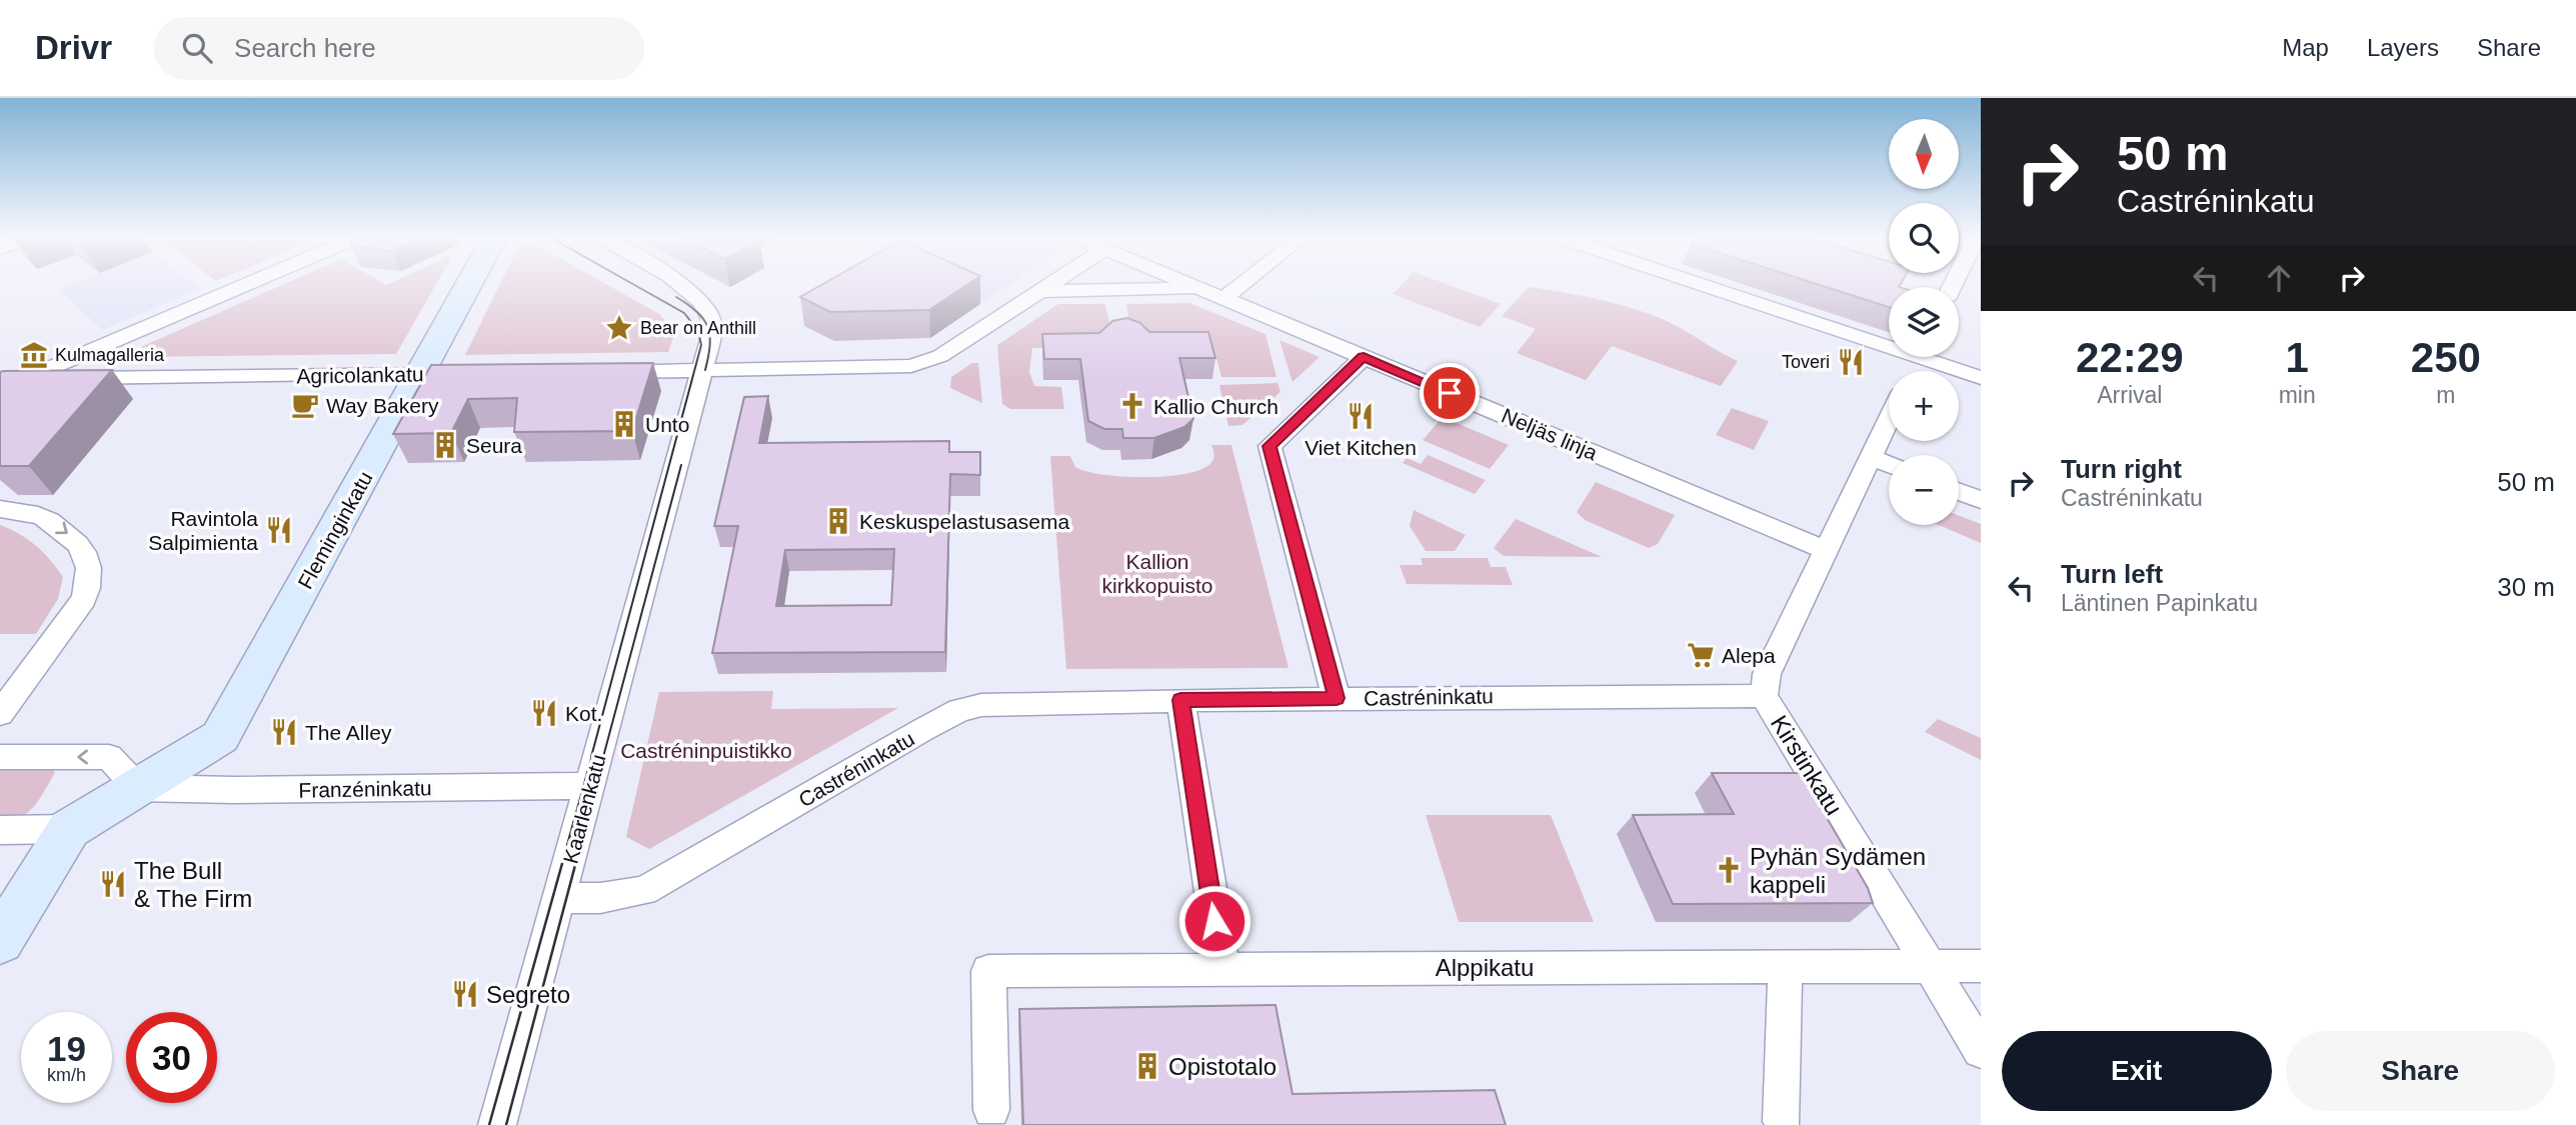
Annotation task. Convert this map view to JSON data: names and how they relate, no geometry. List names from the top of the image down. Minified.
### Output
{"streets":{"street":["Agricolankatu","Neljäs linja","Fleminginkatu","Castréninkatu","Kirstinkatu","Franzéninkatu","Kaarlenkatu","Alppikatu"]},"crossings":[["Agricolankatu","Fleminginkatu"],["Fleminginkatu","Franzéninkatu"],["Castréninkatu","Kirstinkatu"],["Castréninkatu","Kaarlenkatu"],["Kirstinkatu","Alppikatu"],["Franzéninkatu","Kaarlenkatu"]],"parks":["Kallion kirkkopuisto","Castréninpuistikko"],"places":{"place":["Bear on Anthill"],"museum":["Kulmagalleria"],"restaurant":["Toveri","Viet Kitchen","Ravintola Salpimienta","Kot.","The Alley","The Bull & The Firm","Segreto"],"cafe":["Way Bakery"],"church":["Kallio Church","Pyhän Sydämen kappeli"],"building":["Unto","Seura","Keskuspelastusasema","Opistotalo"],"supermarket":["Alepa"]},"north":"bottom","page":{"header":"Drivr","search":"Search here","nav":["Map","Layers","Share"],"turn":["50 m","Castréninkatu"],"map_buttons":["+","−"],"eta":["22:29","Arrival","1","min","250","m"],"list":[{"name":"Turn right","note":"Castréninkatu","value":"50 m"},{"name":"Turn left","note":"Läntinen Papinkatu","value":"30 m"}],"speed":"19 km/h","limit":"30","buttons":["Exit","Share"]}}
